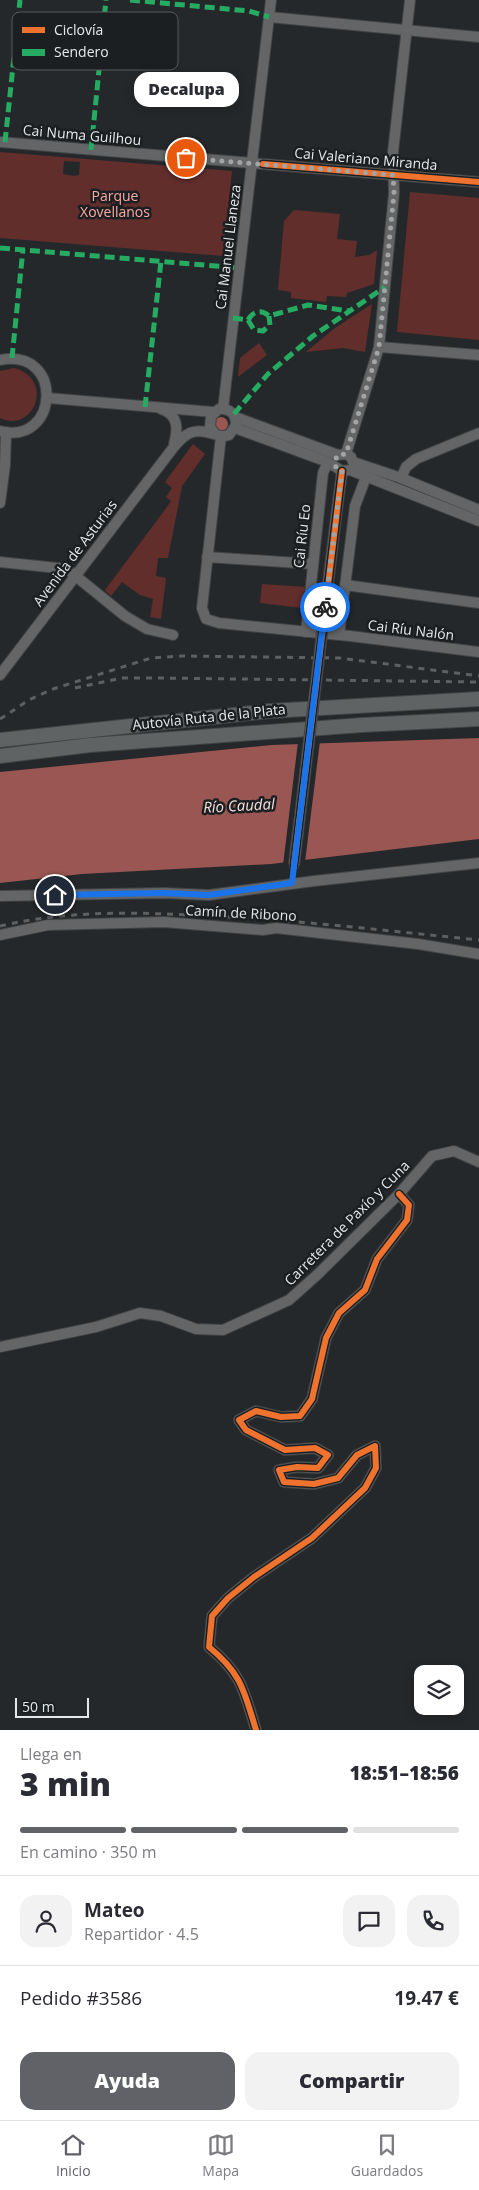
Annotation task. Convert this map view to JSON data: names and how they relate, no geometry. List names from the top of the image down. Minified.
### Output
{"streets":{"highway":["Autovía Ruta de la Plata"],"street":["Cai Numa Guilhou","Cai Valeriano Miranda","Cai Manuel Llaneza","Cai Ríu Eo","Avenida de Asturias","Cai Ríu Nalón","Camín de Ribono","Carretera de Paxío y Cuna"]},"crossings":[["Cai Numa Guilhou","Cai Valeriano Miranda"],["Cai Numa Guilhou","Cai Manuel Llaneza"],["Cai Valeriano Miranda","Cai Manuel Llaneza"],["Cai Manuel Llaneza","Avenida de Asturias"],["Cai Ríu Eo","Cai Ríu Nalón"]],"water":["Río Caudal"],"parks":["Parque Xovellanos"],"places":["Decalupa"],"legend":["Ciclovía","Sendero"],"scale_bar":"50 m","page":{"bubble":"Decalupa","scale":"50 m","heading":["3 min","Llega en","18:51–18:56"],"panel":["Mateo","Repartidor · 4.5","Pedido #3586","19.47 €"],"bar":"En camino · 350 m","buttons":["Ayuda","Compartir"],"tabs":["Inicio","Mapa","Guardados"]}}
